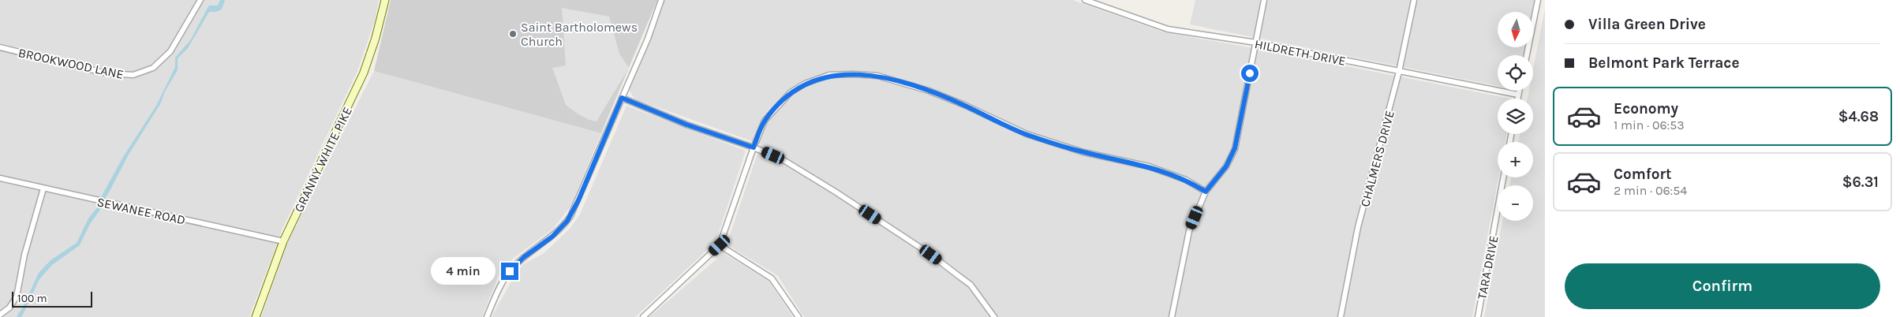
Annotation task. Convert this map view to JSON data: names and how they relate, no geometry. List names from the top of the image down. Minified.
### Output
{"streets":{"main road":["GRANNY WHITE PIKE"],"street":["HILDRETH DRIVE","BROOKWOOD LANE","CHALMERS DRIVE","SEWANEE ROAD","TARA DRIVE"]},"crossings":[["HILDRETH DRIVE","CHALMERS DRIVE"],["GRANNY WHITE PIKE","SEWANEE ROAD"]],"places":["Saint Bartholomews Church"],"scale_bar":"100 m","north":"bottom","page":{"banner":["Villa Green Drive","Belmont Park Terrace"],"map_buttons":["+","−"],"list":[{"name":"Economy","note":"1 min · 06:53","value":"$4.68"},{"name":"Comfort","note":"2 min · 06:54","value":"$6.31"}],"buttons":"Confirm","bubble":"4 min","scale":"100 m"}}
